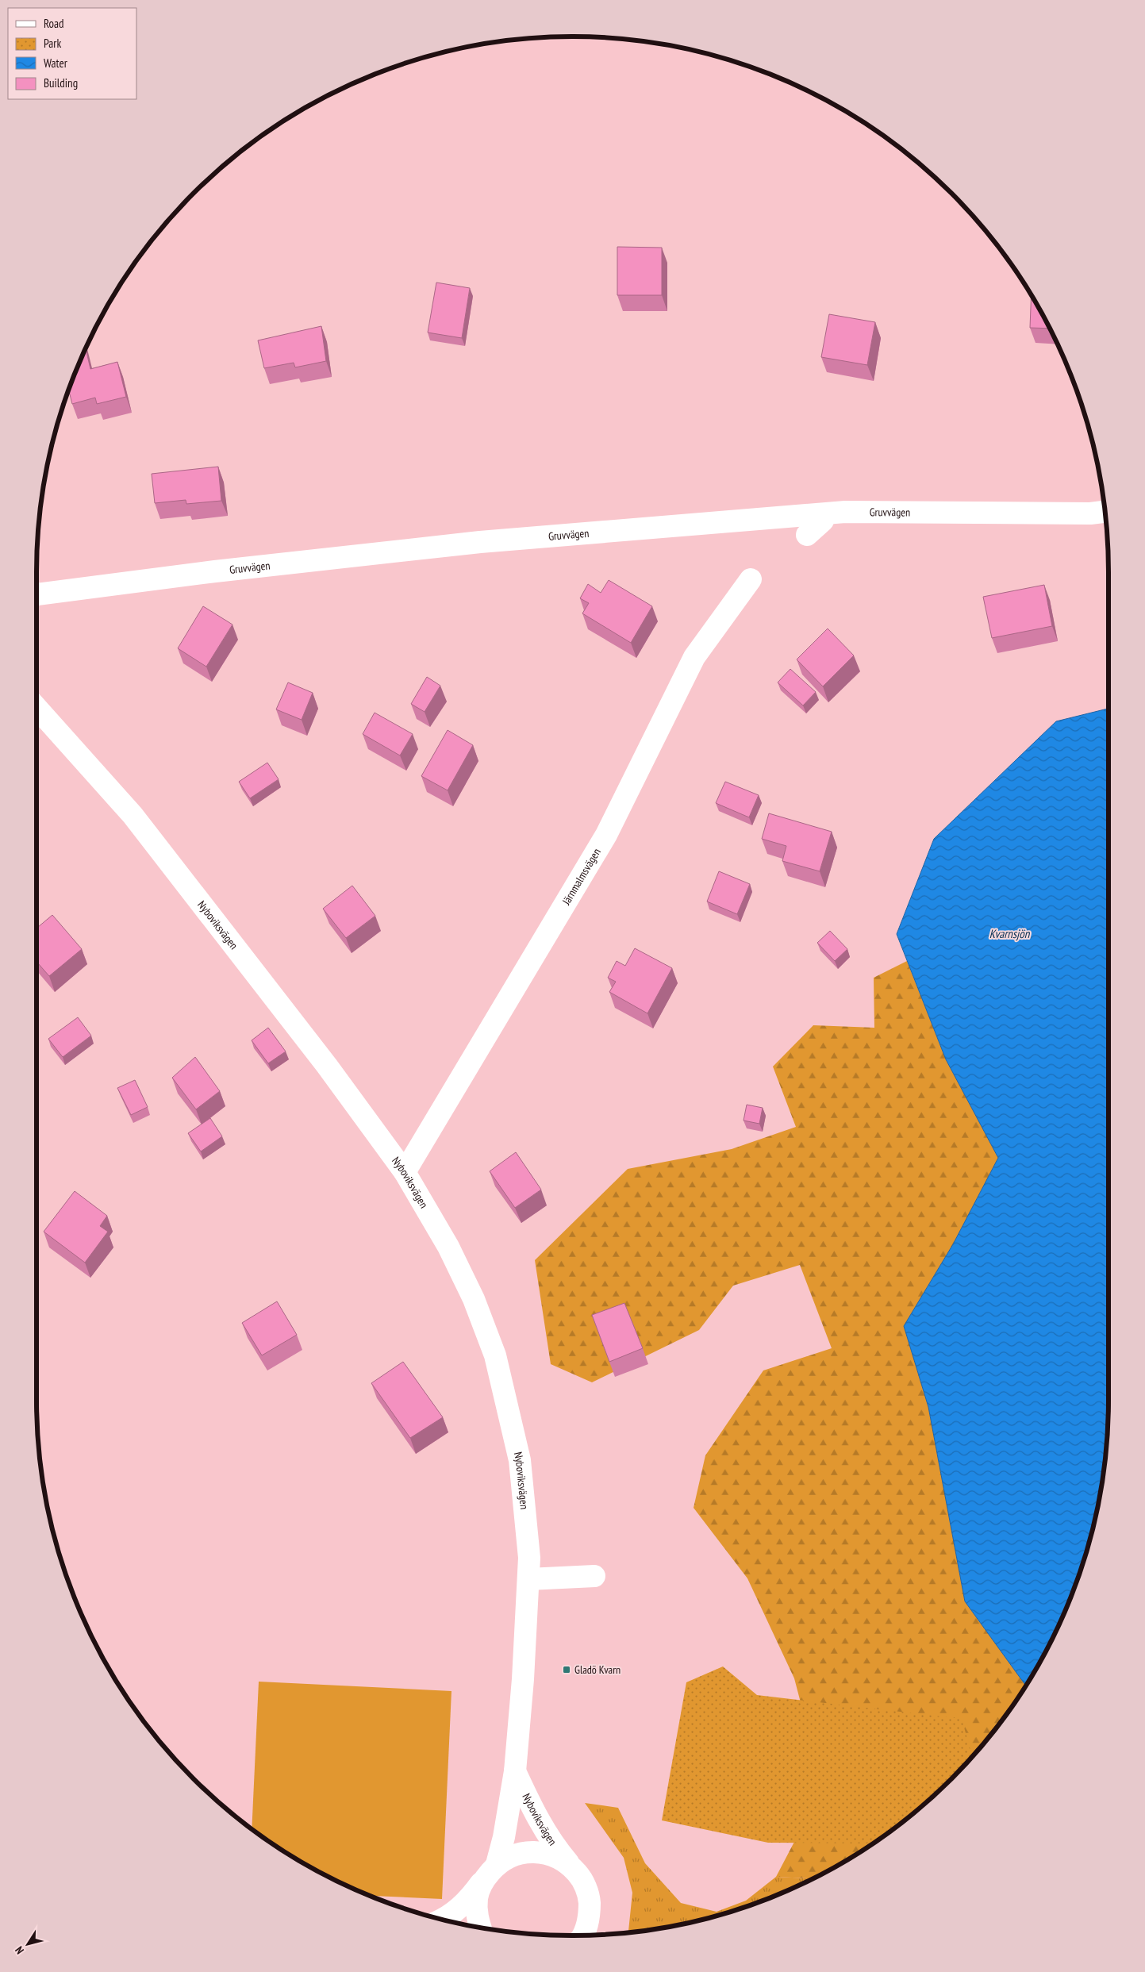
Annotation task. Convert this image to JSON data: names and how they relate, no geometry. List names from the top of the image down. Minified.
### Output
{"streets":{"street":["Gruvvägen","Järnmalmsvägen","Nyboviksvägen"]},"crossings":[["Järnmalmsvägen","Nyboviksvägen"]],"water":["Kvarnsjön"],"places":{"transit":["Gladö Kvarn"]},"legend":["Road","Park","Water","Building"],"north":"bottom left"}
